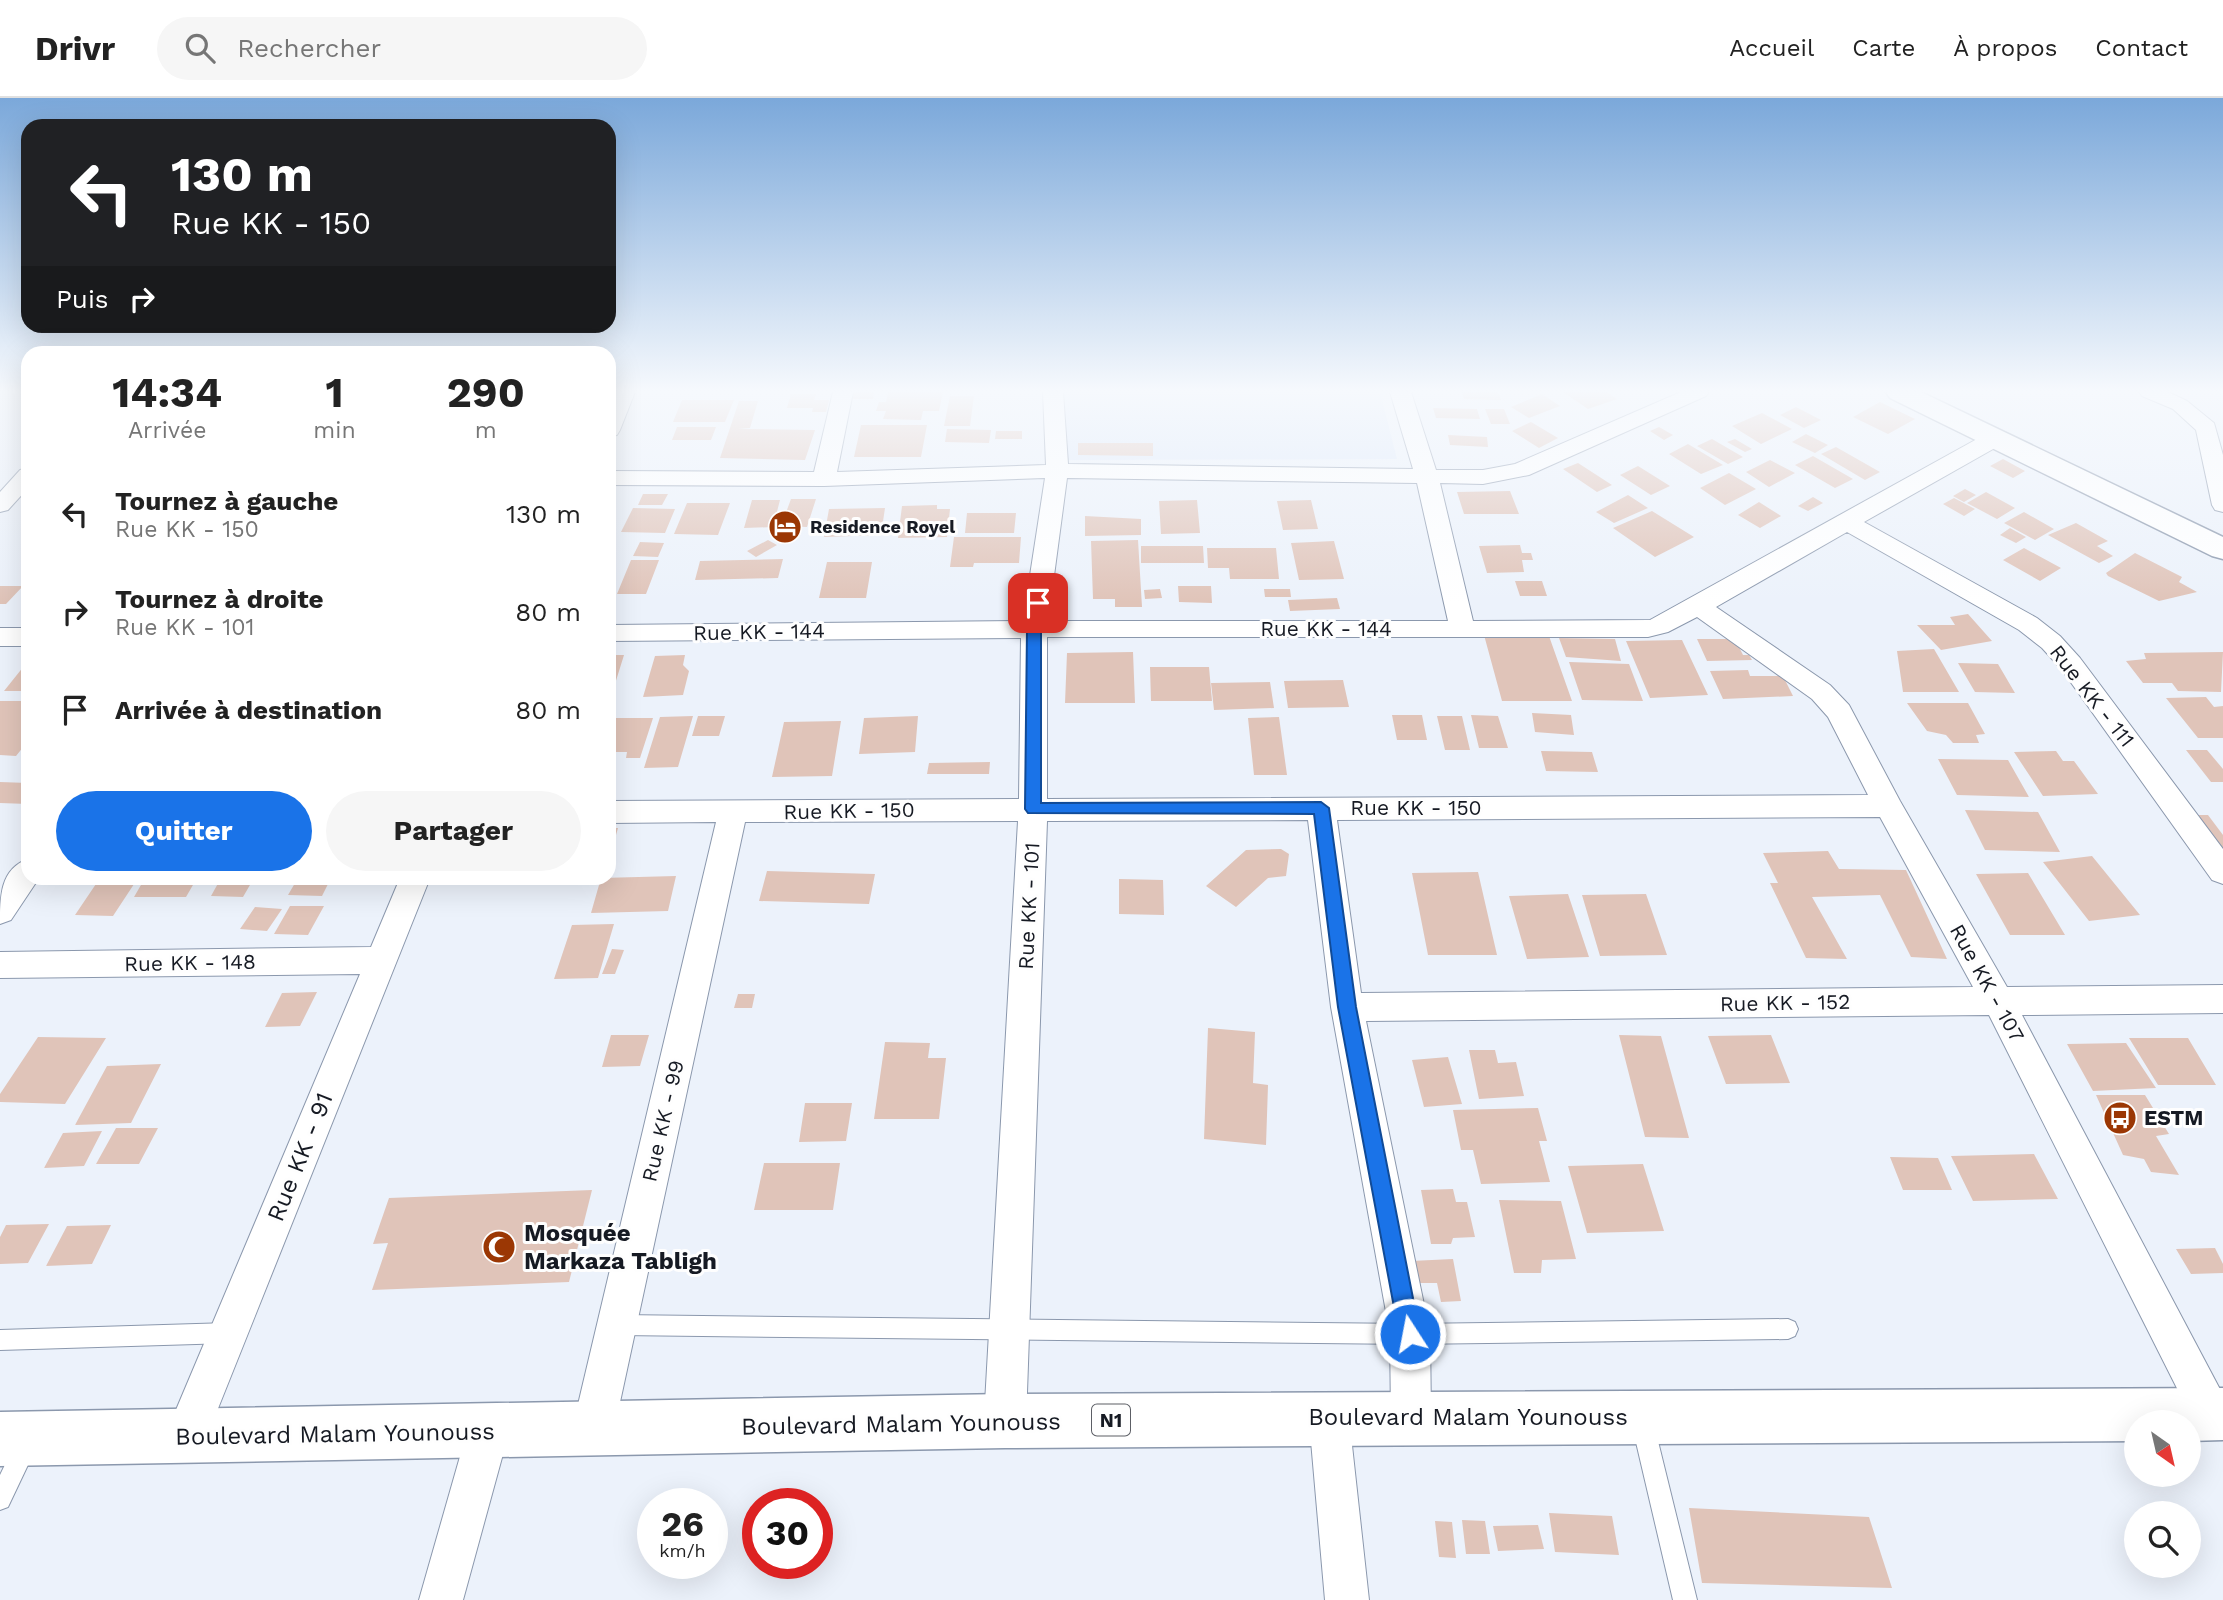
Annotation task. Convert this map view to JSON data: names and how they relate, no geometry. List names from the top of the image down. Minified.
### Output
{"streets":{"main road":["Boulevard Malam Younouss","N1"],"street":["Rue KK - 144","Rue KK - 111","Rue KK - 150","Rue KK - 101","Rue KK - 148","Rue KK - 107","Rue KK - 152","Rue KK - 99","Rue KK - 91"]},"crossings":[["Rue KK - 144","Rue KK - 111"],["Rue KK - 144","Rue KK - 101"],["Rue KK - 144","Rue KK - 107"],["Rue KK - 150","Rue KK - 101"],["Rue KK - 150","Rue KK - 107"],["Rue KK - 150","Rue KK - 99"],["Rue KK - 101","Boulevard Malam Younouss"],["Rue KK - 148","Rue KK - 91"],["Rue KK - 107","Rue KK - 152"],["Rue KK - 107","Boulevard Malam Younouss"],["Rue KK - 99","Boulevard Malam Younouss"],["Rue KK - 91","Boulevard Malam Younouss"]],"places":{"hotel":["Residence Royel"],"bus stop":["ESTM"],"mosque":["Mosquée Markaza Tabligh"]},"north":"bottom right","page":{"header":"Drivr","search":"Rechercher","nav":["Accueil","Carte","À propos","Contact"],"turn":["130 m","Rue KK - 150"],"then":"Puis","eta":["14:34","Arrivée","1","min","290","m"],"list":[{"name":"Tournez à gauche","note":"Rue KK - 150","value":"130 m"},{"name":"Tournez à droite","note":"Rue KK - 101","value":"80 m"},{"name":"Arrivée à destination","value":"80 m"}],"buttons":["Quitter","Partager"],"speed":"26 km/h","limit":"30"}}
